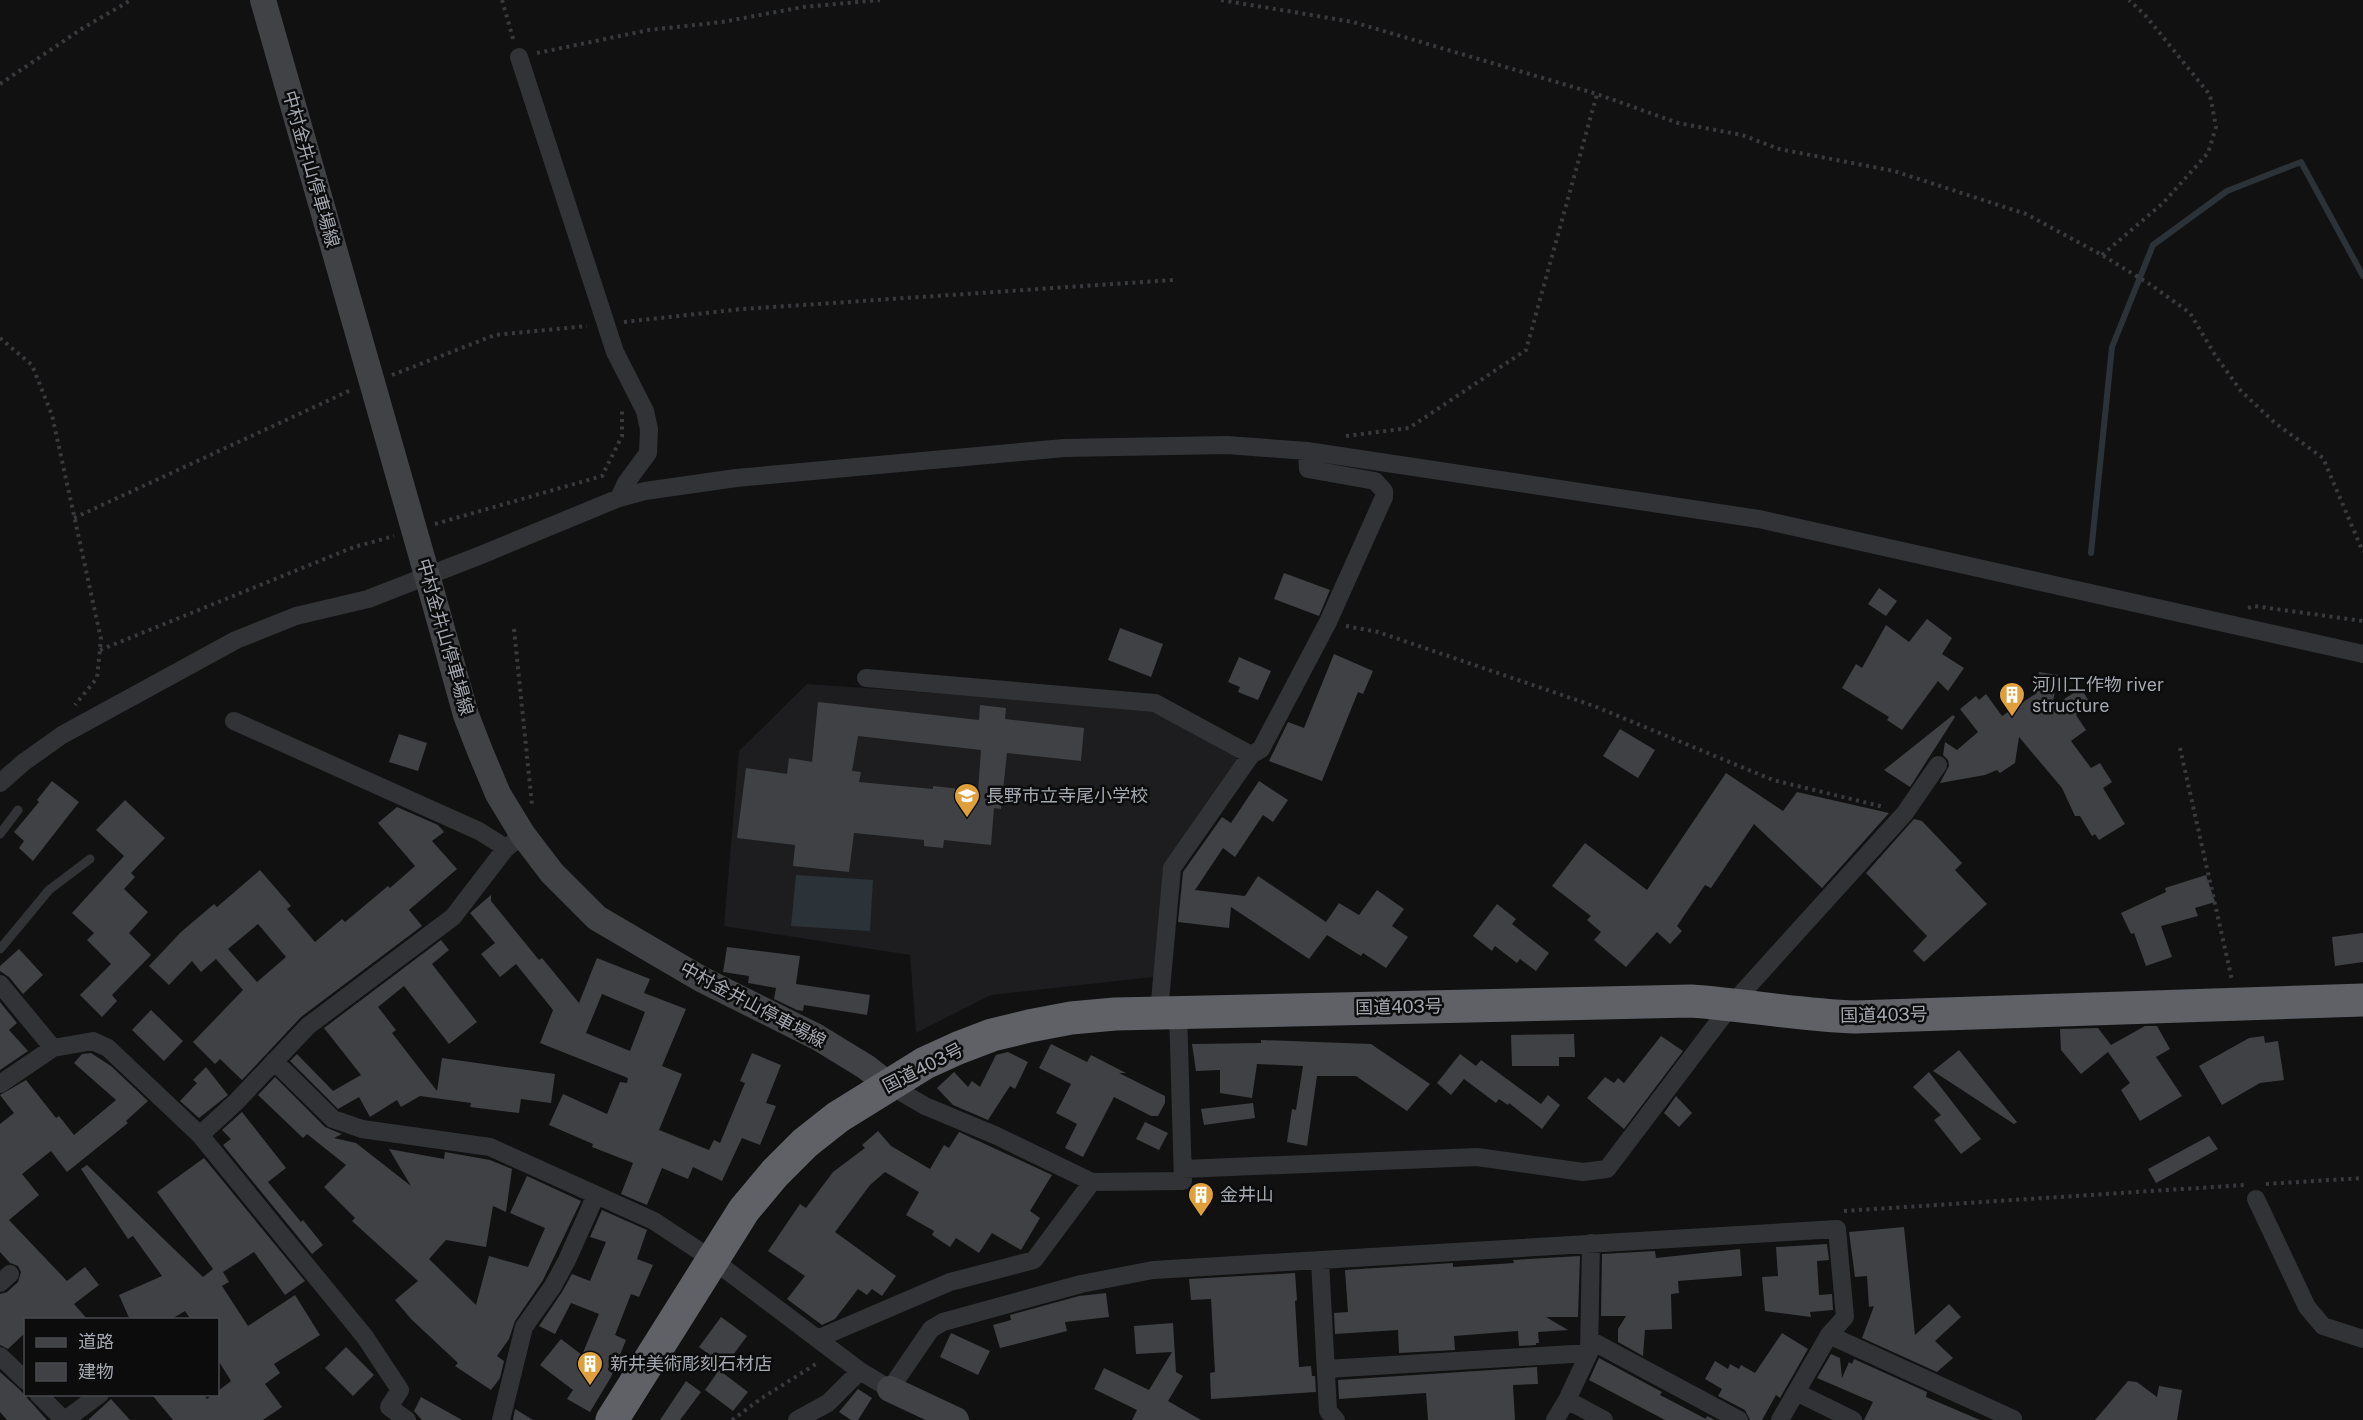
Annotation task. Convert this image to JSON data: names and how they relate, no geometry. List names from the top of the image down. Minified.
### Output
{"streets":{"highway":["国道403号"],"main road":["中村金井山停車場線"]},"crossings":[["中村金井山停車場線","国道403号"]],"places":{"building":["河川工作物 river structure","金井山","新井美術彫刻石材店"],"school or university":["長野市立寺尾小学校"]},"legend":["道路","建物"]}
